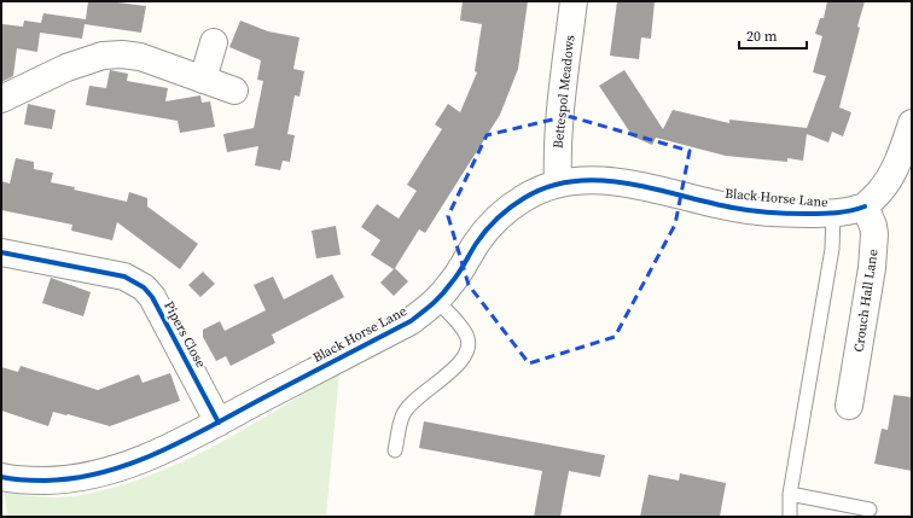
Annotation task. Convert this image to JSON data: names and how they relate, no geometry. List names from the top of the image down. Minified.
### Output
{"streets":{"street":["Bettespol Meadows","Black Horse Lane","Crouch Hall Lane","Pipers Close"]},"crossings":[["Bettespol Meadows","Black Horse Lane"],["Black Horse Lane","Crouch Hall Lane"],["Black Horse Lane","Pipers Close"]],"scale_bar":"20 m"}
